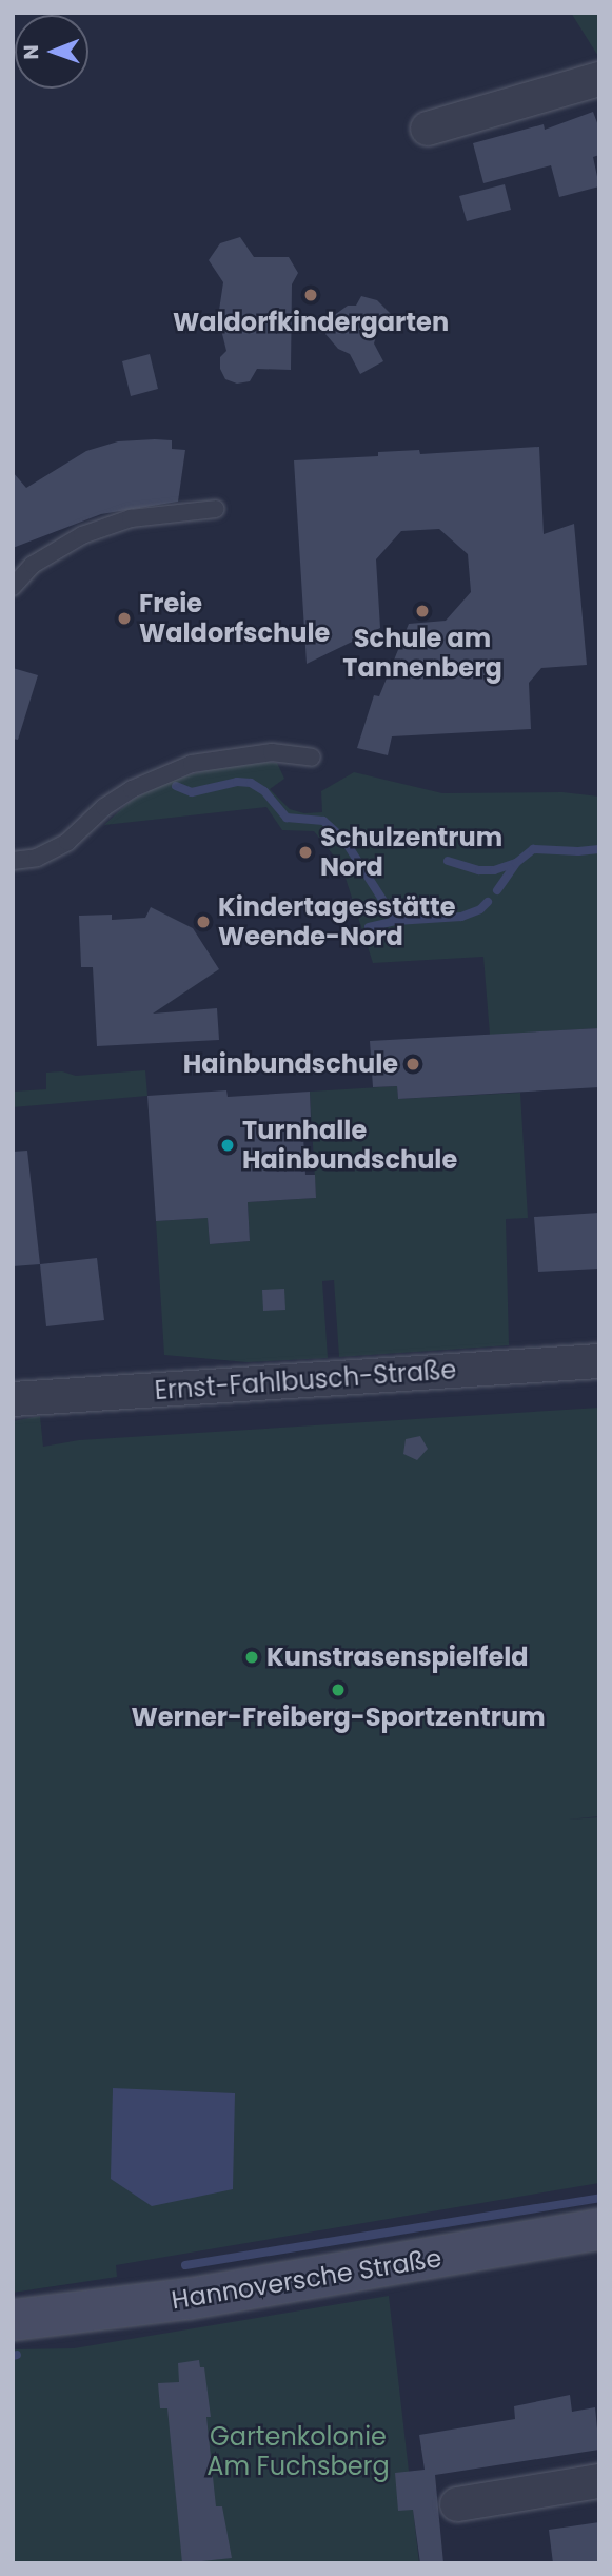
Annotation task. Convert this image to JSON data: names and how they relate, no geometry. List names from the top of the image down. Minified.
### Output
{"streets":{"street":["Ernst-Fahlbusch-Straße","Hannoversche Straße"]},"parks":["Gartenkolonie Am Fuchsberg"],"places":["Waldorfkindergarten","Schule am Tannenberg","Freie Waldorfschule","Schulzentrum Nord","Kindertagesstätte Weende-Nord","Hainbundschule","Turnhalle Hainbundschule","Kunstrasenspielfeld","Werner-Freiberg-Sportzentrum"],"north":"left"}
